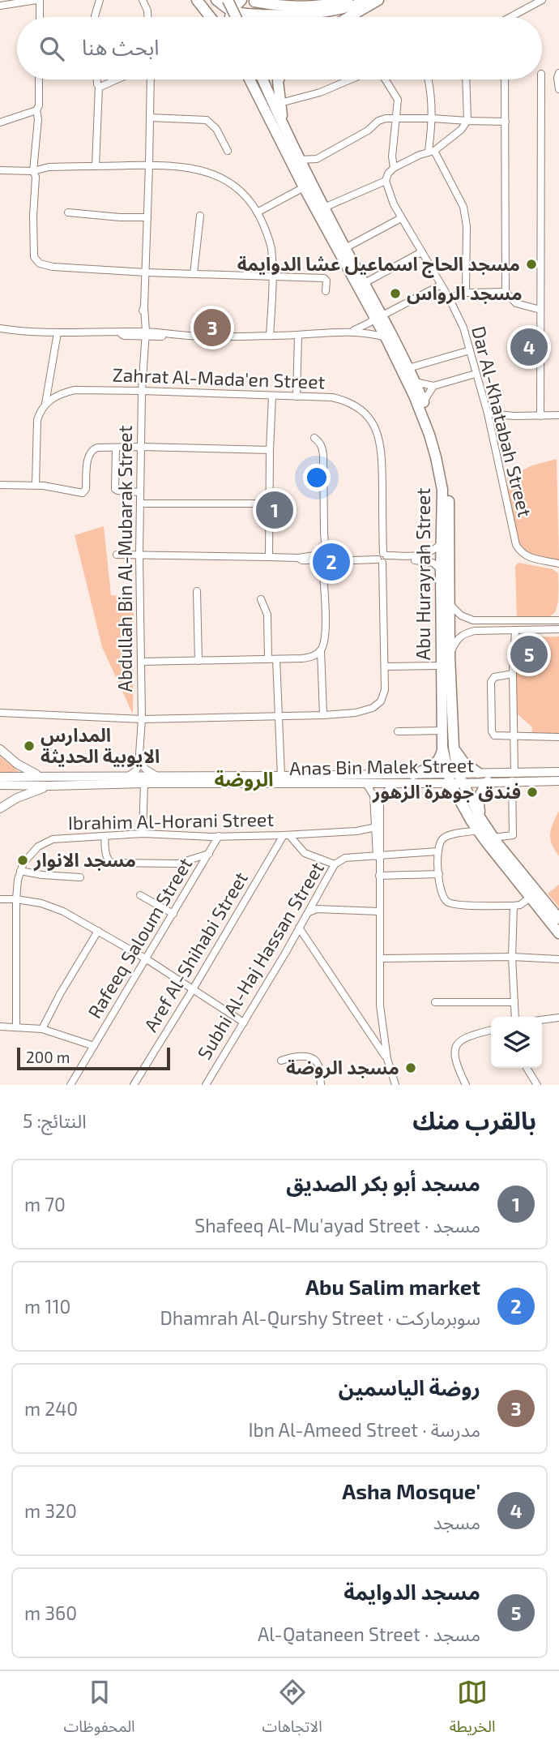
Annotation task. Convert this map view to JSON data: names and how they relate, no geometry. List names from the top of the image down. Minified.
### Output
{"streets":{"highway":["Abu Hurayrah Street"],"main road":["Anas Bin Malek Street"],"street":["Zahrat Al-Mada'en Street","Dar Al-Khatabah Street","Abdullah Bin Al-Mubarak Street","Ibrahim Al-Horani Street","Rafeeq Saloum Street","Aref Al-Shihabi Street","Subhi Al-Haj Hassan Street"]},"crossings":[["Zahrat Al-Mada'en Street","Abdullah Bin Al-Mubarak Street"],["Abu Hurayrah Street","Anas Bin Malek Street"],["Ibrahim Al-Horani Street","Rafeeq Saloum Street"],["Ibrahim Al-Horani Street","Aref Al-Shihabi Street"]],"districts":["الروضة"],"places":["مسجد الحاج اسماعيل عشا الدوايمة","مسجد الرواس","المدارس الايوبية الحديثة","فندق جوهرة الزهور","مسجد الانوار","مسجد الروضة"],"scale_bar":"200 m","page":{"search":"ابحث هنا","pins":["3","4","1","2","5"],"scale":"200 m","heading":["بالقرب منك","النتائج: 5"],"list":[{"mark":"1","name":"مسجد أبو بكر الصديق","note":"مسجد · Shafeeq Al-Mu'ayad Street","value":"70 m"},{"mark":"2","name":"Abu Salim market","note":"سوبرماركت · Dhamrah Al-Qurshy Street","value":"110 m"},{"mark":"3","name":"روضة الياسمين","note":"مدرسة · Ibn Al-Ameed Street","value":"240 m"},{"mark":"4","name":"'Asha Mosque","note":"مسجد","value":"320 m"},{"mark":"5","name":"مسجد الدوايمة","note":"مسجد · Al-Qataneen Street","value":"360 m"}],"nav":["الخريطة","الاتجاهات","المحفوظات"]}}
